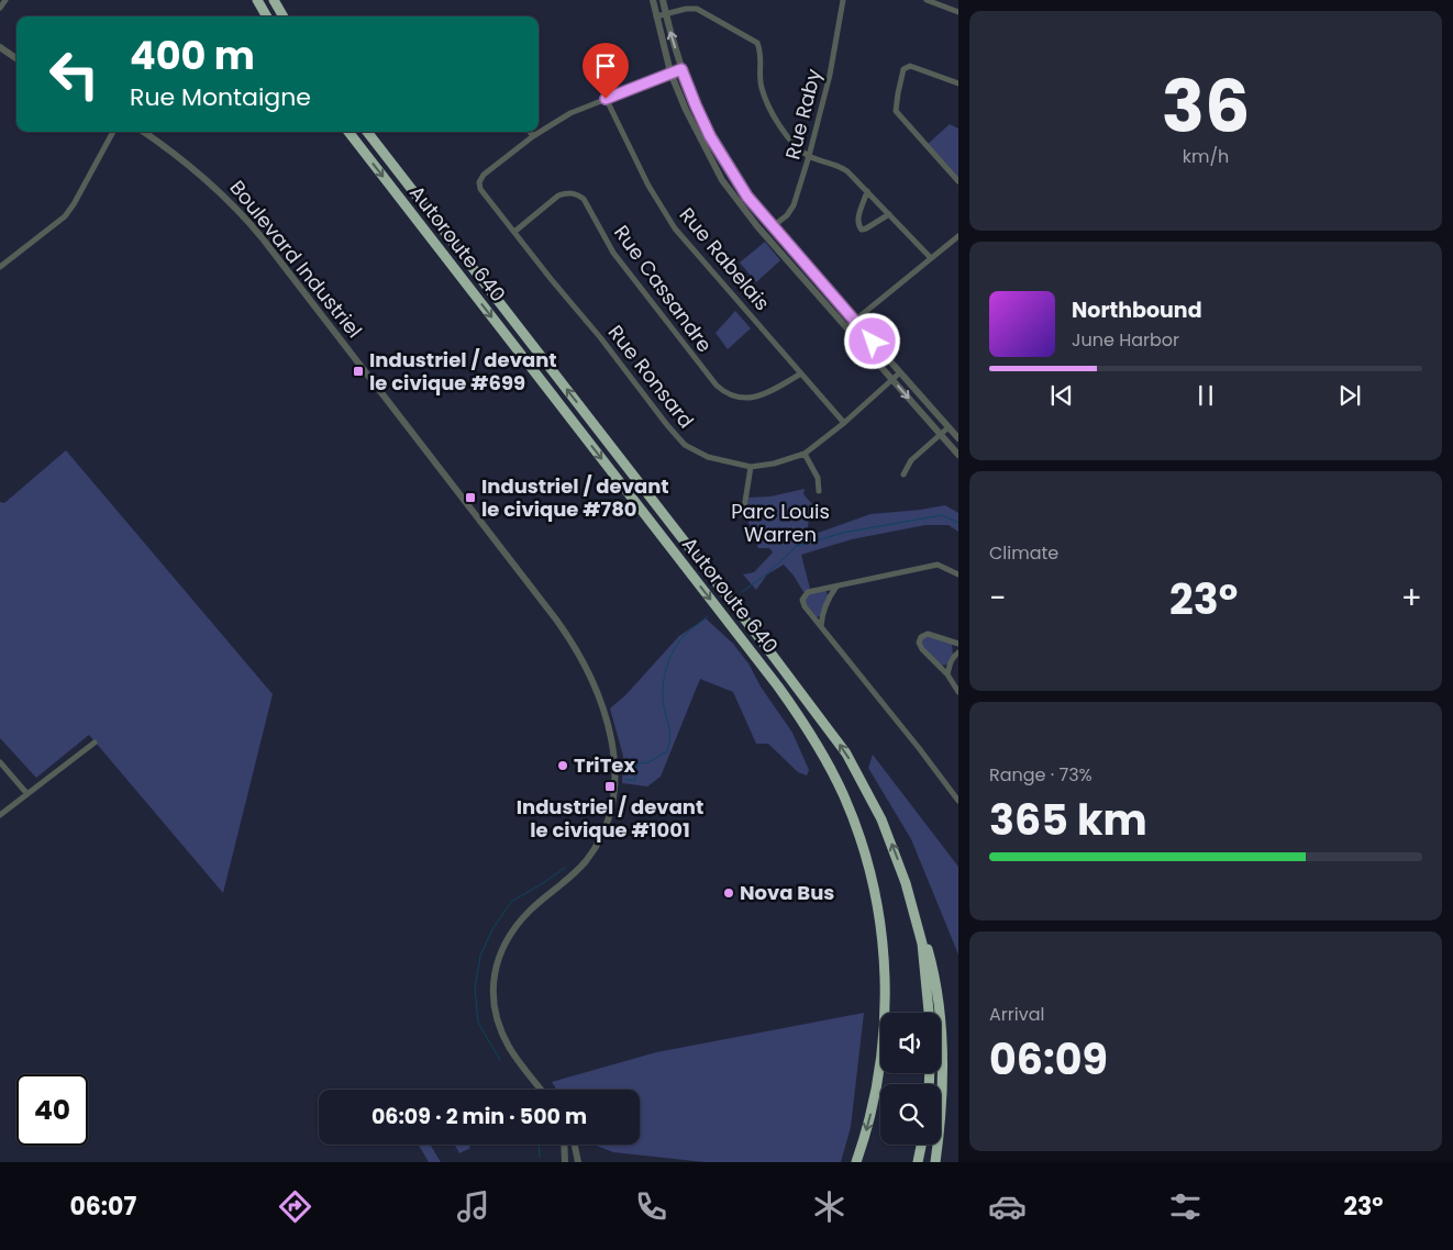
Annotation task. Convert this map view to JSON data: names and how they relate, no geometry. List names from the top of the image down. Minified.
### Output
{"streets":{"highway":["Autoroute 640"],"street":["Rue Raby","Boulevard Industriel","Rue Rabelais","Rue Cassandre","Rue Ronsard"]},"crossings":[["Rue Rabelais","Rue Cassandre"],["Rue Rabelais","Rue Ronsard"],["Rue Cassandre","Rue Ronsard"]],"parks":["Parc Louis Warren"],"places":{"transit":["Industriel / devant le civique #699","Industriel / devant le civique #780","Industriel / devant le civique #1001"],"other":["TriTex","Nova Bus"]},"page":{"tile":[["36","km/h"],"Climate",["Range · 73%","365 km"],["Arrival","06:09"]],"turn":["400 m","Rue Montaigne"],"song":["Northbound","June Harbor"],"heat":["−","23°","+"],"limit":"40","trip":"06:09 · 2 min · 500 m","tabs":["06:07","23°"]}}
